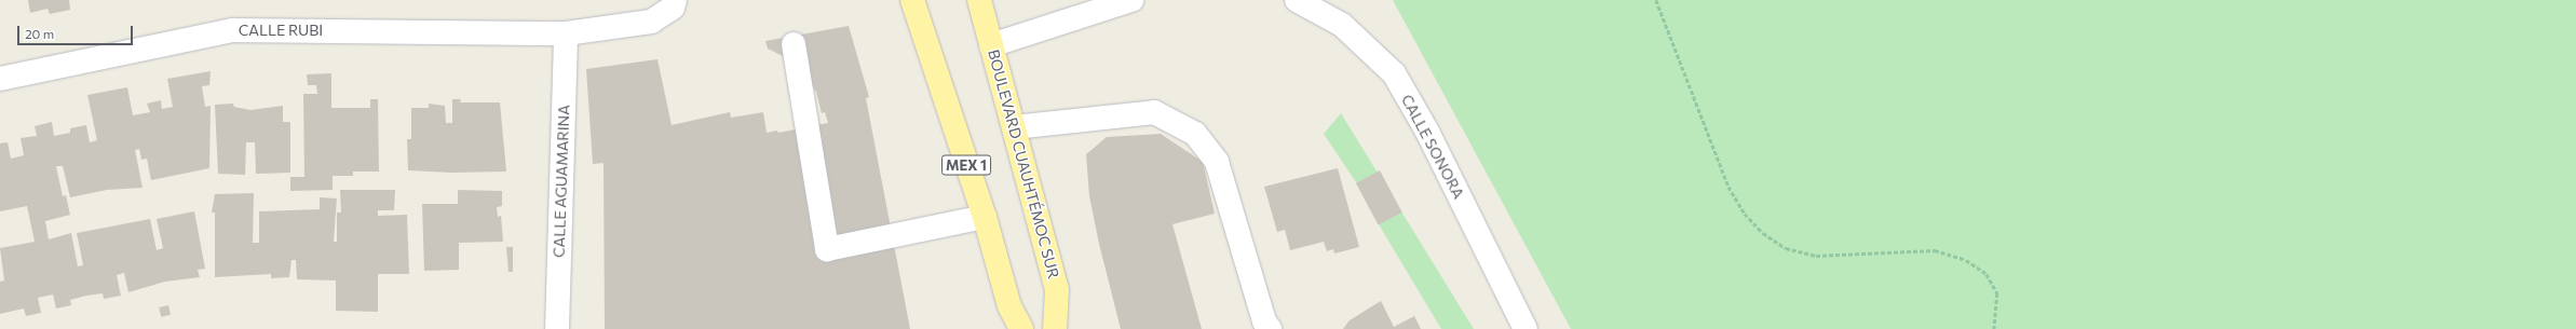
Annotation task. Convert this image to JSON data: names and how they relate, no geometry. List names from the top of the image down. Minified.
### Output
{"streets":{"main road":["BOULEVARD CUAUHTÉMOC SUR","MEX 1"],"street":["CALLE RUBI","CALLE SONORA","CALLE AGUAMARINA"]},"crossings":[["CALLE RUBI","CALLE AGUAMARINA"]],"scale_bar":"20 m"}
